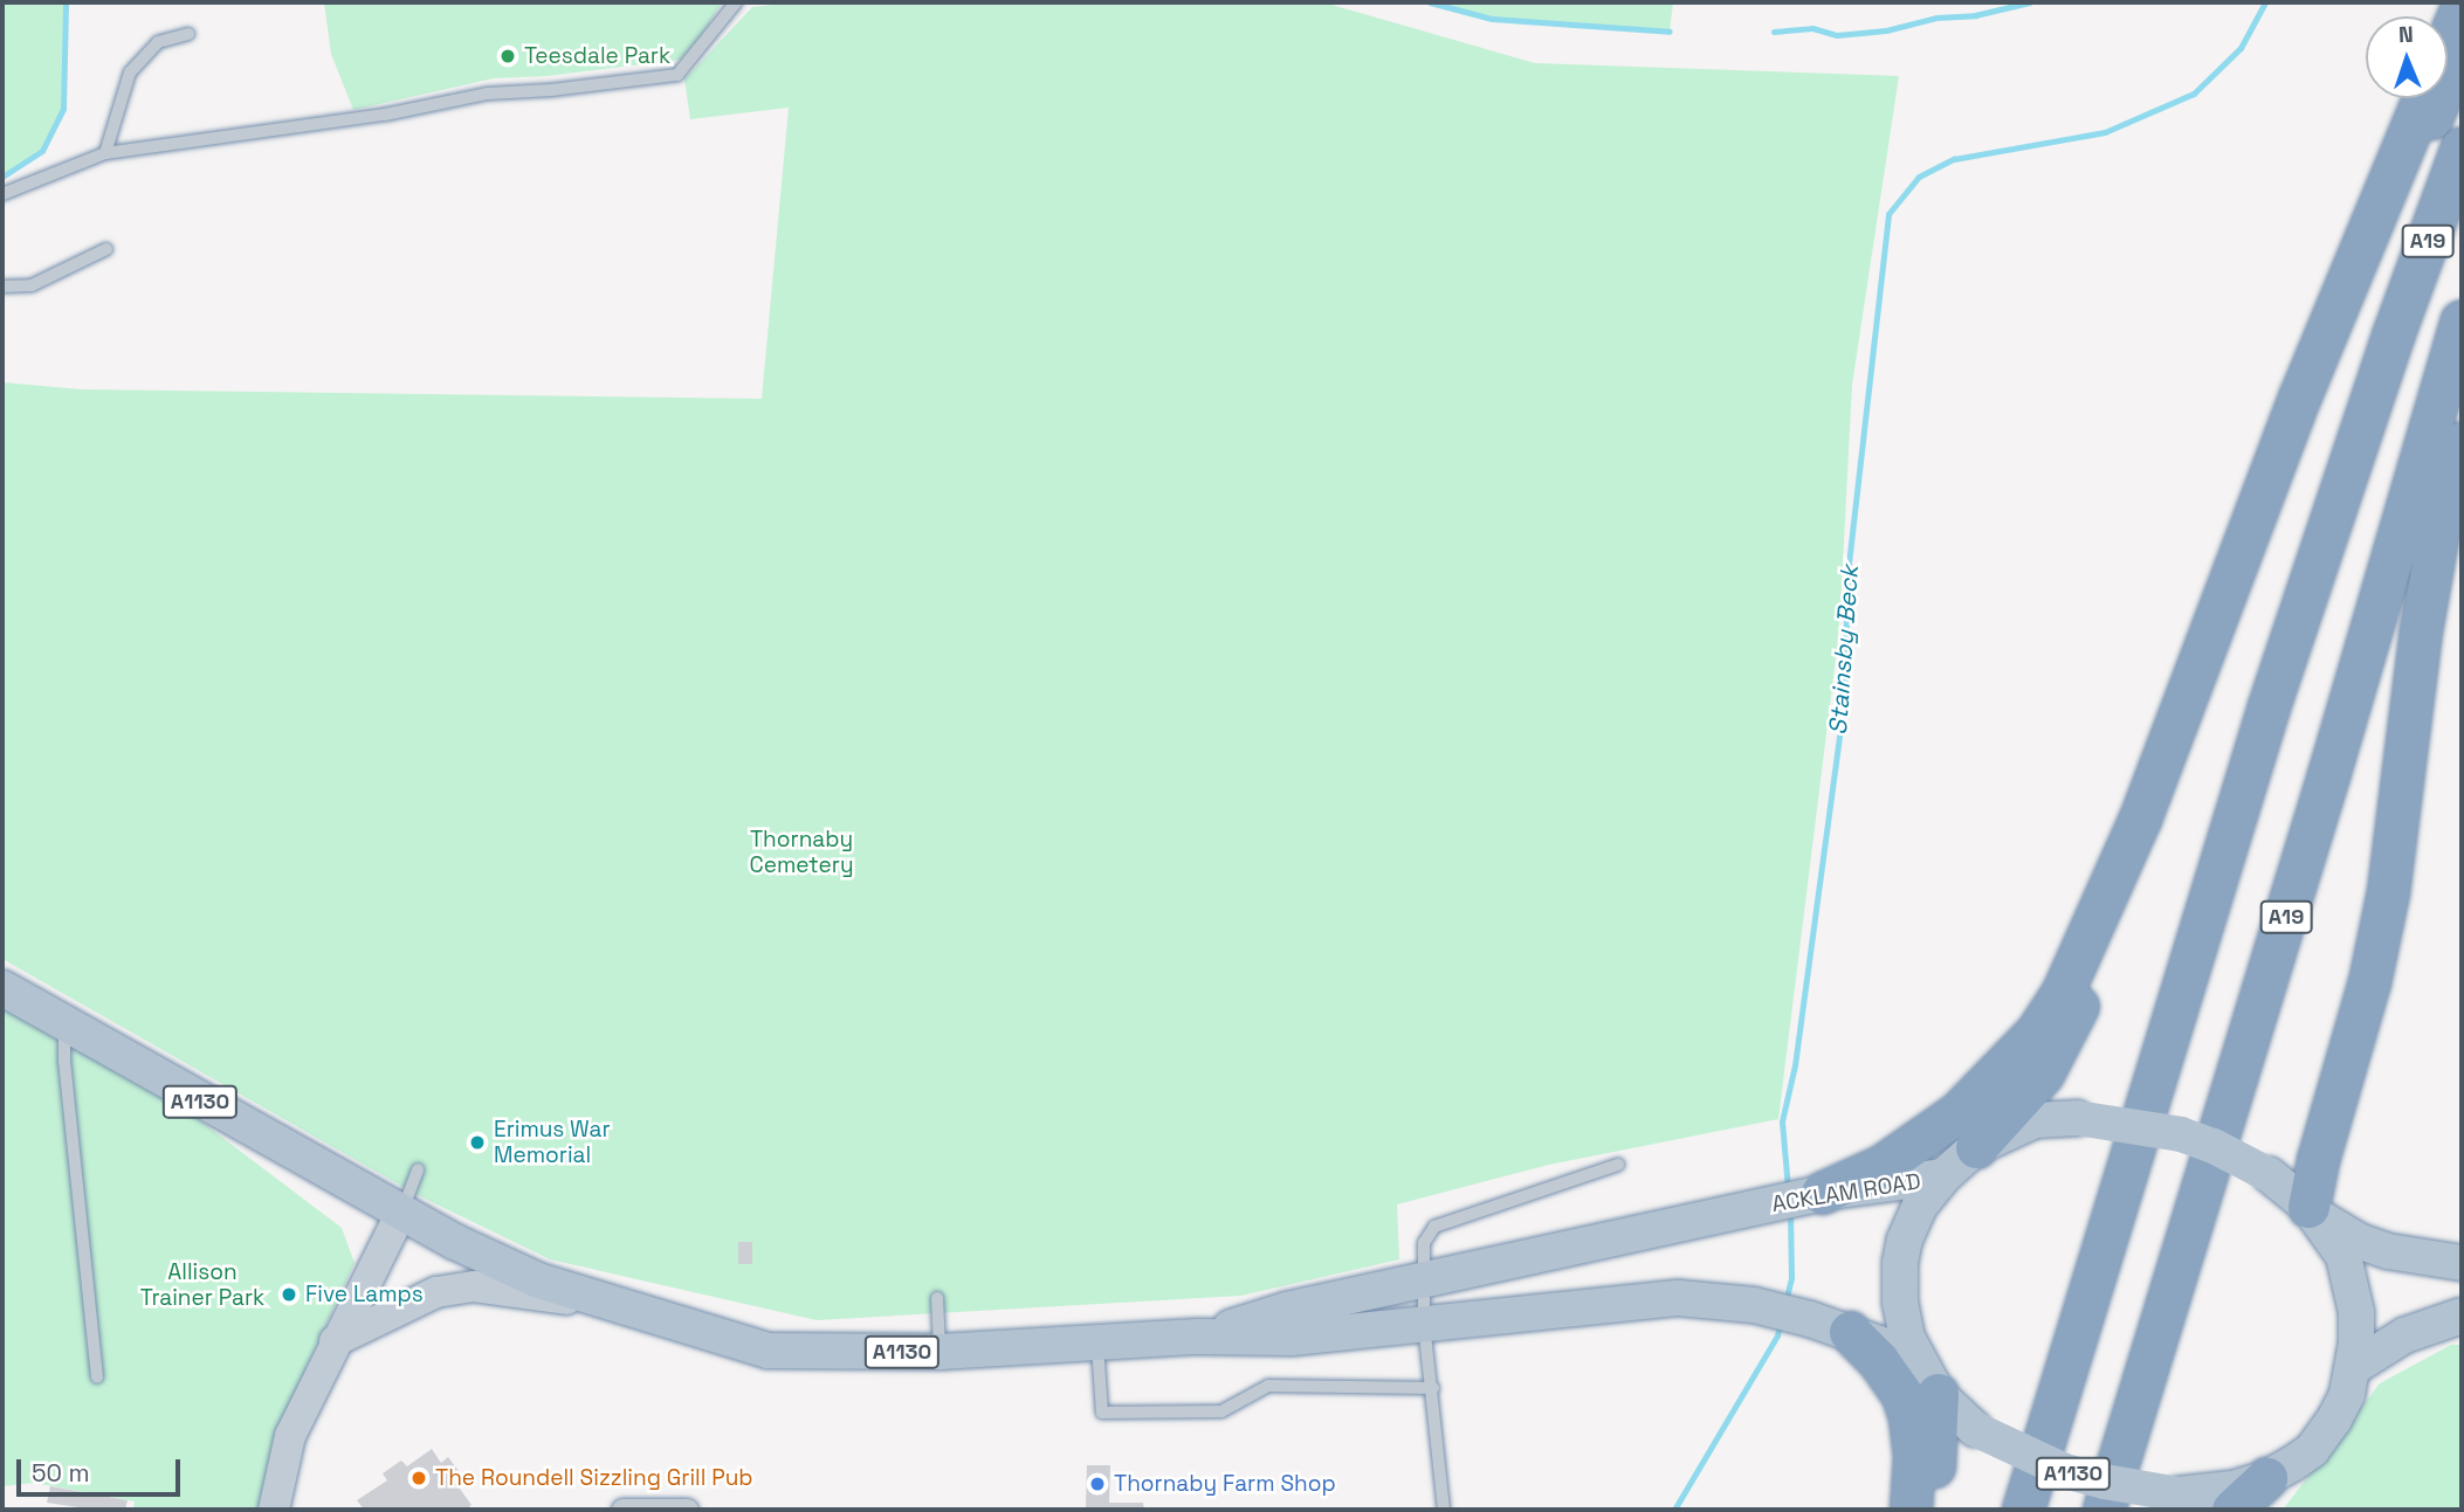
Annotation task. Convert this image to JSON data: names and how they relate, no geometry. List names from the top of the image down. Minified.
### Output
{"streets":{"highway":["A19"],"main road":["A1130","ACKLAM ROAD"]},"crossings":[["A19","ACKLAM ROAD"],["A1130","ACKLAM ROAD"]],"water":["Stainsby Beck"],"parks":["Thornaby Cemetery","Allison Trainer Park"],"places":["Teesdale Park","Erimus War Memorial","Five Lamps","The Roundell Sizzling Grill Pub","Thornaby Farm Shop"],"scale_bar":"50 m","north":"top"}
